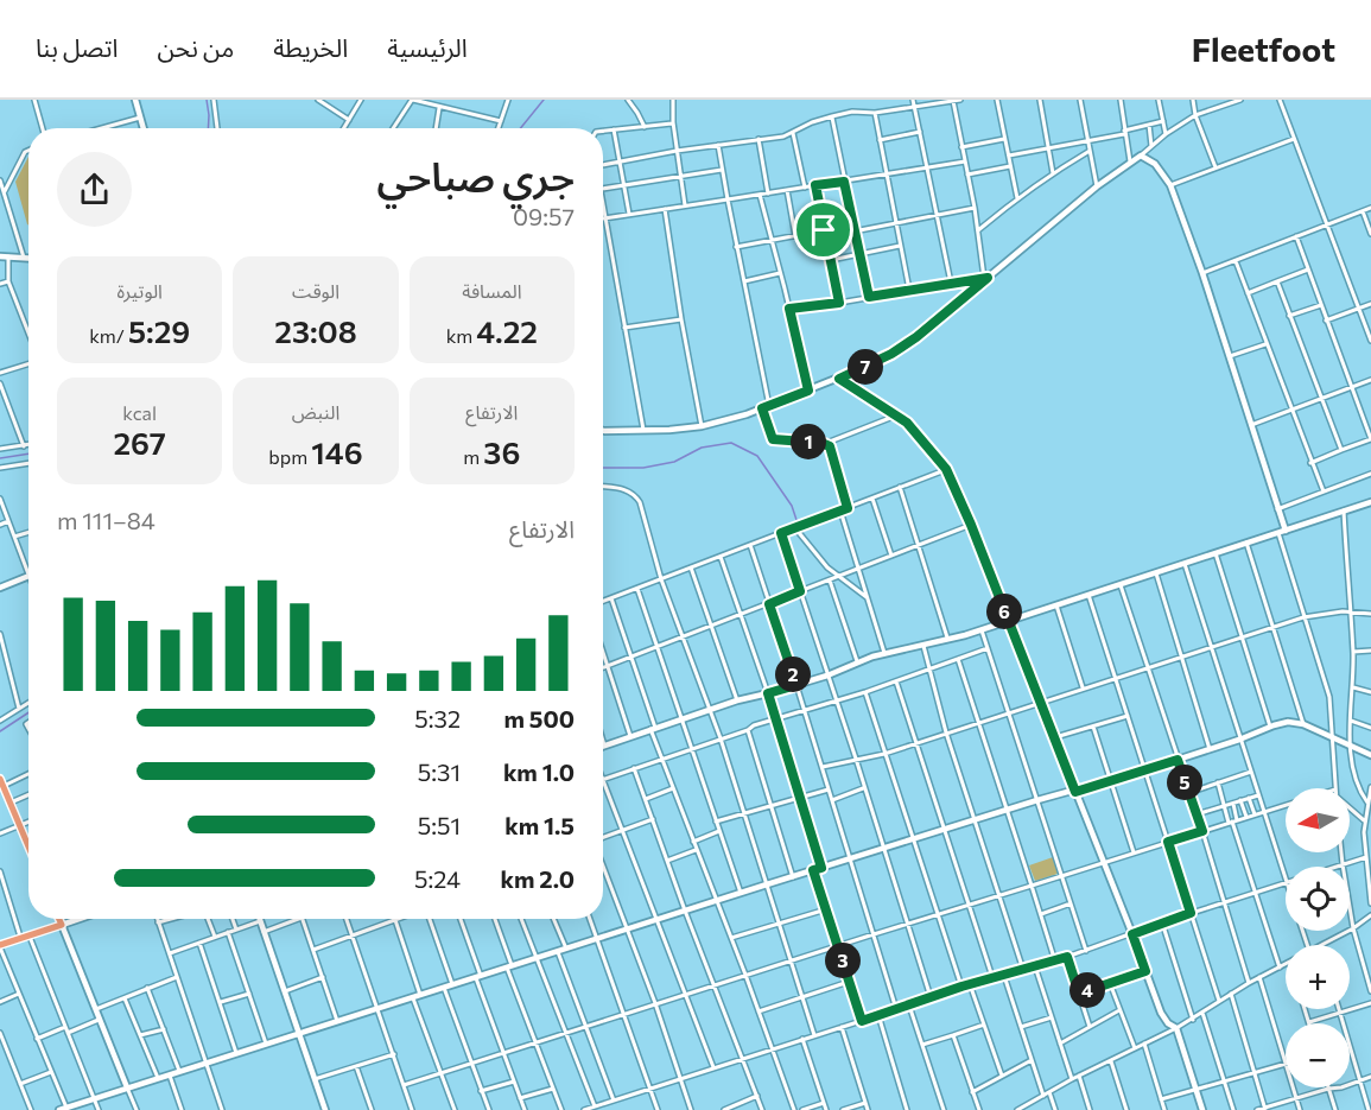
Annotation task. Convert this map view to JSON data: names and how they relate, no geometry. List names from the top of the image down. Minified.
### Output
{"north":"left","page":{"header":"Fleetfoot","nav":["الرئيسية","الخريطة","من نحن","اتصل بنا"],"heading":["جري صباحي","09:57"],"stats":[["المسافة","4.22 km"],["الوقت","23:08"],["الوتيرة","5:29 /km"],["الارتفاع","36 m"],["النبض","146 bpm"],["kcal","267"]],"pins":["7","1","6","2","5","3","4"],"chart":["الارتفاع","84–111 m"],"list":[{"name":"500 m","note":"5:32"},{"name":"1.0 km","note":"5:31"},{"name":"1.5 km","note":"5:51"},{"name":"2.0 km","note":"5:24"}],"map_buttons":["+","−"]}}
